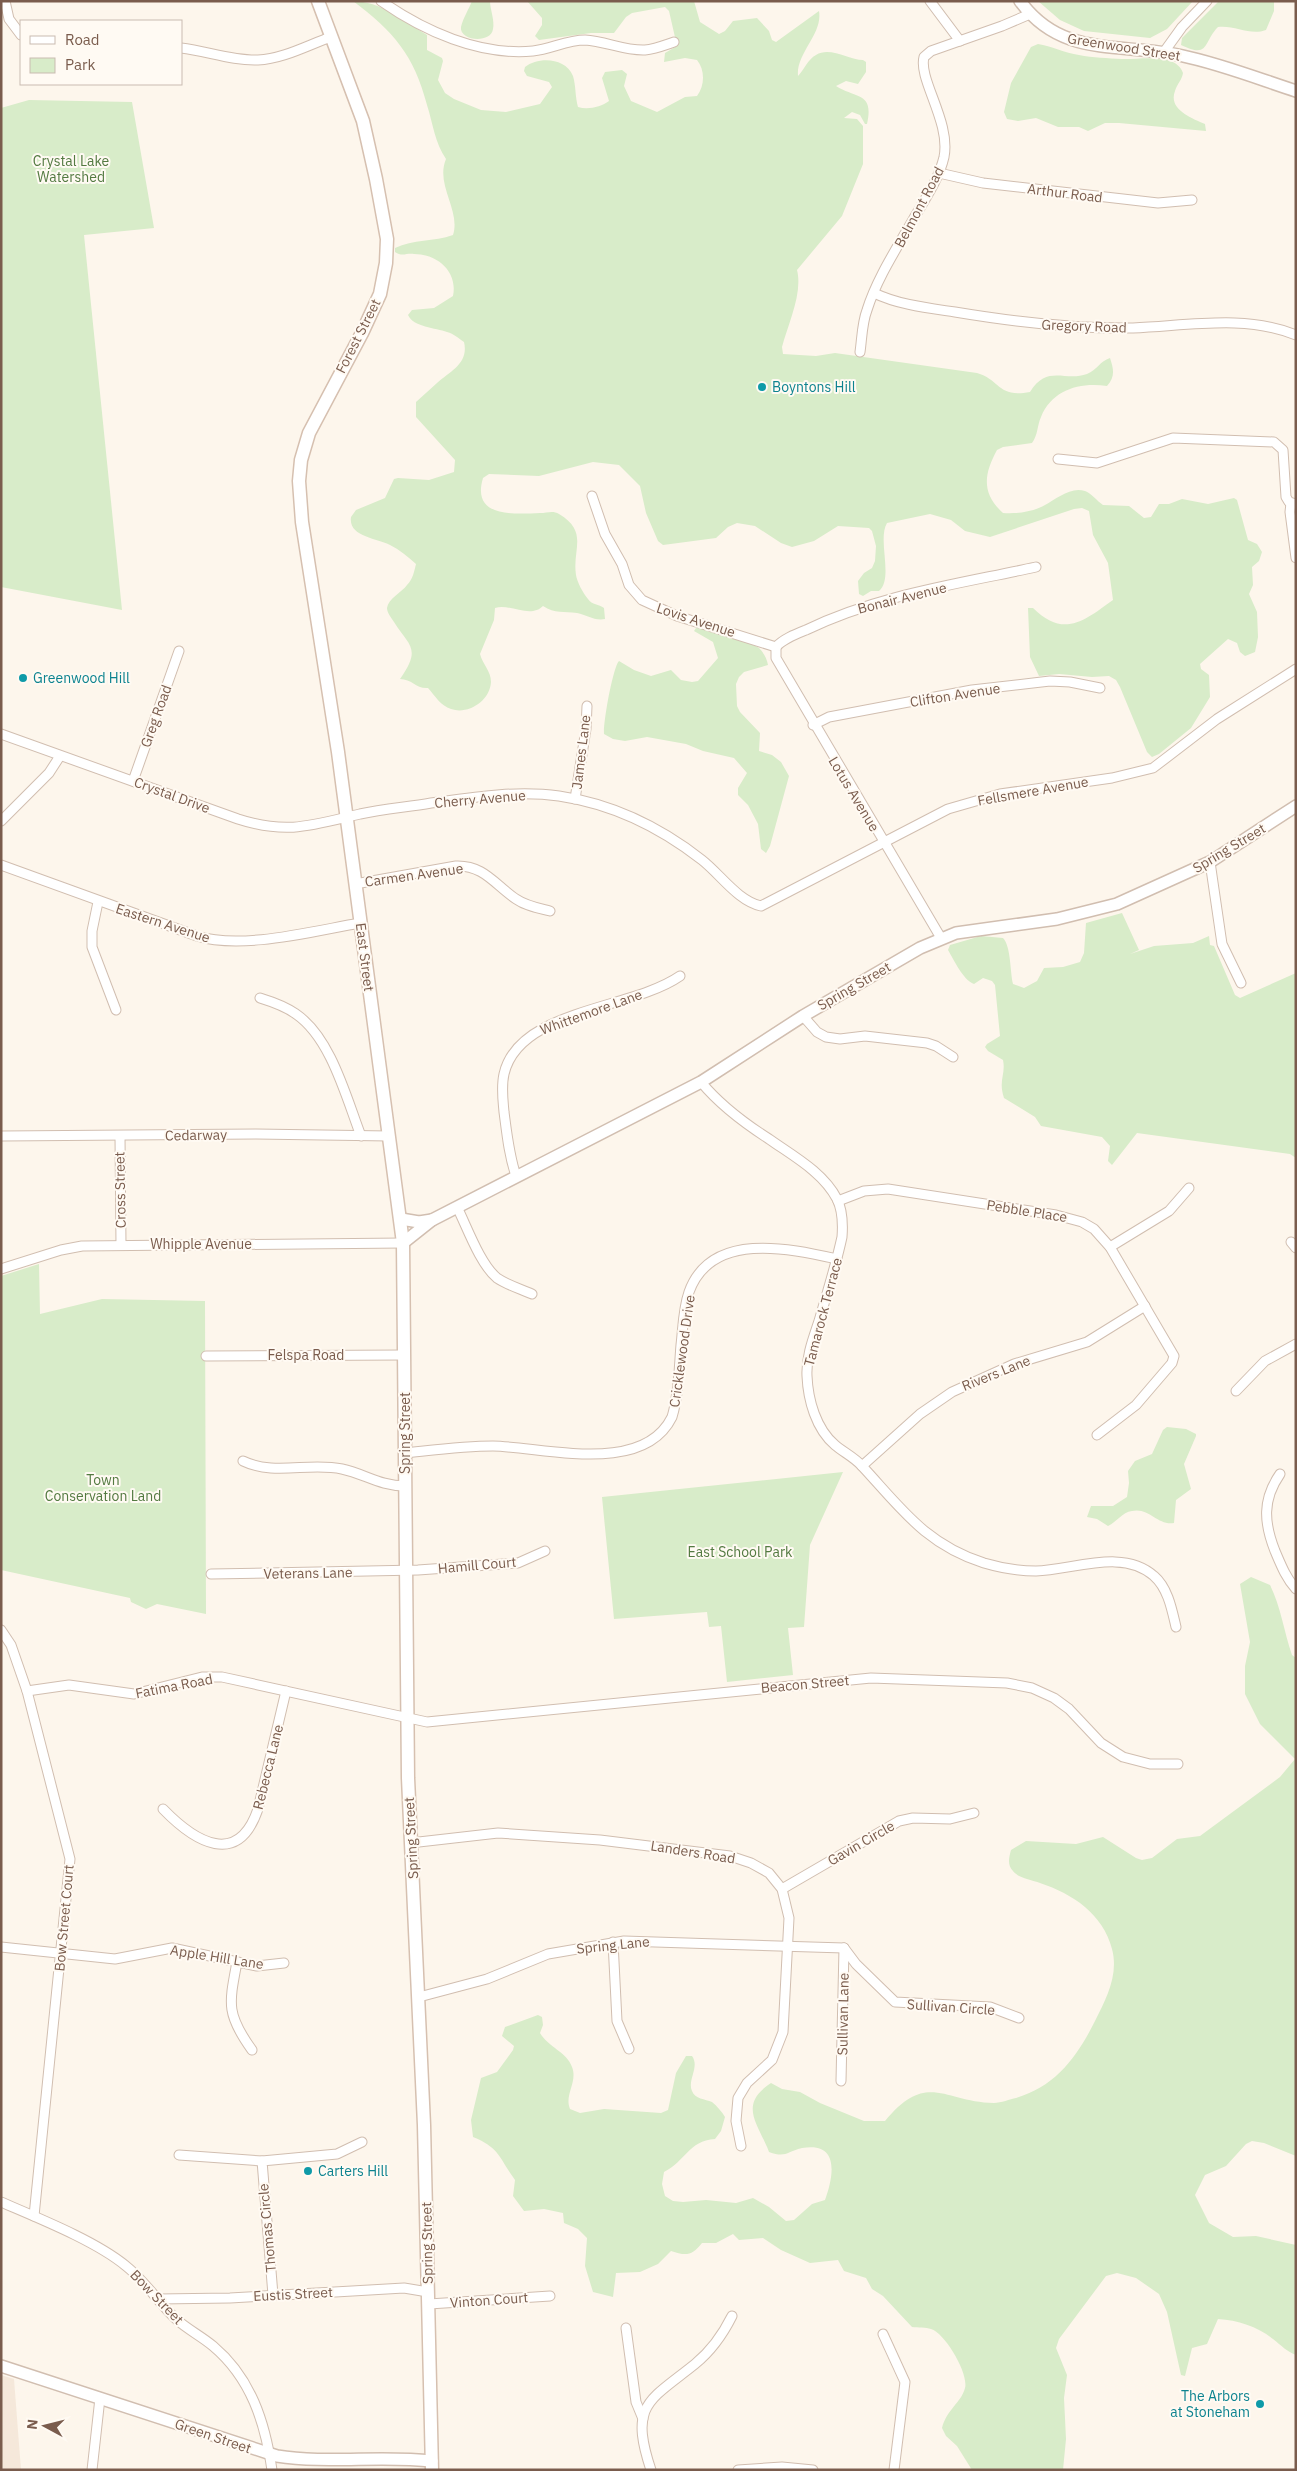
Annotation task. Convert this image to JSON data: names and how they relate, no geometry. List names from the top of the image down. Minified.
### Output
{"streets":{"main road":["Forest Street","Spring Street","East Street"],"street":["Greenwood Street","Arthur Road","Belmont Road","Gregory Road","Bonair Avenue","Lovis Avenue","Clifton Avenue","Greg Road","James Lane","Fellsmere Avenue","Lotus Avenue","Crystal Drive","Cherry Avenue","Carmen Avenue","Eastern Avenue","Whittemore Lane","Cedarway","Cross Street","Pebble Place","Whipple Avenue","Tamarock Terrace","Cricklewood Drive","Felspa Road","Rivers Lane","Hamill Court","Veterans Lane","Beacon Street","Fatima Road","Rebecca Lane","Gavin Circle","Landers Road","Bow Street Court","Spring Lane","Apple Hill Lane","Sullivan Circle","Sullivan Lane","Thomas Circle","Eustis Street","Bow Street","Vinton Court","Green Street"]},"crossings":[["Arthur Road","Belmont Road"],["Belmont Road","Gregory Road"],["Forest Street","East Street"],["Bonair Avenue","Lovis Avenue"],["Bonair Avenue","Lotus Avenue"],["Lovis Avenue","Lotus Avenue"],["Clifton Avenue","Lotus Avenue"],["Greg Road","Crystal Drive"],["James Lane","Cherry Avenue"],["Fellsmere Avenue","Lotus Avenue"],["Fellsmere Avenue","Cherry Avenue"],["Lotus Avenue","Spring Street"],["Crystal Drive","Cherry Avenue"],["Crystal Drive","East Street"],["Cherry Avenue","East Street"],["Spring Street","East Street"],["Spring Street","Whittemore Lane"],["Spring Street","Whipple Avenue"],["Spring Street","Tamarock Terrace"],["Spring Street","Cricklewood Drive"],["Spring Street","Felspa Road"],["Spring Street","Hamill Court"],["Spring Street","Veterans Lane"],["Spring Street","Beacon Street"],["Spring Street","Fatima Road"],["Spring Street","Landers Road"],["Spring Street","Spring Lane"],["Spring Street","Eustis Street"],["Spring Street","Vinton Court"],["Spring Street","Green Street"],["Carmen Avenue","East Street"],["Eastern Avenue","East Street"],["East Street","Cedarway"],["East Street","Whipple Avenue"],["Cedarway","Cross Street"],["Cross Street","Whipple Avenue"],["Pebble Place","Tamarock Terrace"],["Pebble Place","Rivers Lane"],["Tamarock Terrace","Cricklewood Drive"],["Tamarock Terrace","Rivers Lane"],["Hamill Court","Veterans Lane"],["Beacon Street","Fatima Road"],["Fatima Road","Rebecca Lane"],["Fatima Road","Bow Street Court"],["Gavin Circle","Landers Road"],["Landers Road","Spring Lane"],["Bow Street Court","Apple Hill Lane"],["Bow Street Court","Bow Street"],["Spring Lane","Sullivan Circle"],["Spring Lane","Sullivan Lane"],["Sullivan Circle","Sullivan Lane"],["Thomas Circle","Eustis Street"],["Eustis Street","Bow Street"],["Eustis Street","Vinton Court"],["Bow Street","Green Street"]],"parks":["Crystal Lake Watershed","Town Conservation Land","East School Park"],"places":["Boyntons Hill","Greenwood Hill","Carters Hill","The Arbors at Stoneham"],"legend":["Road","Park"],"north":"left"}
